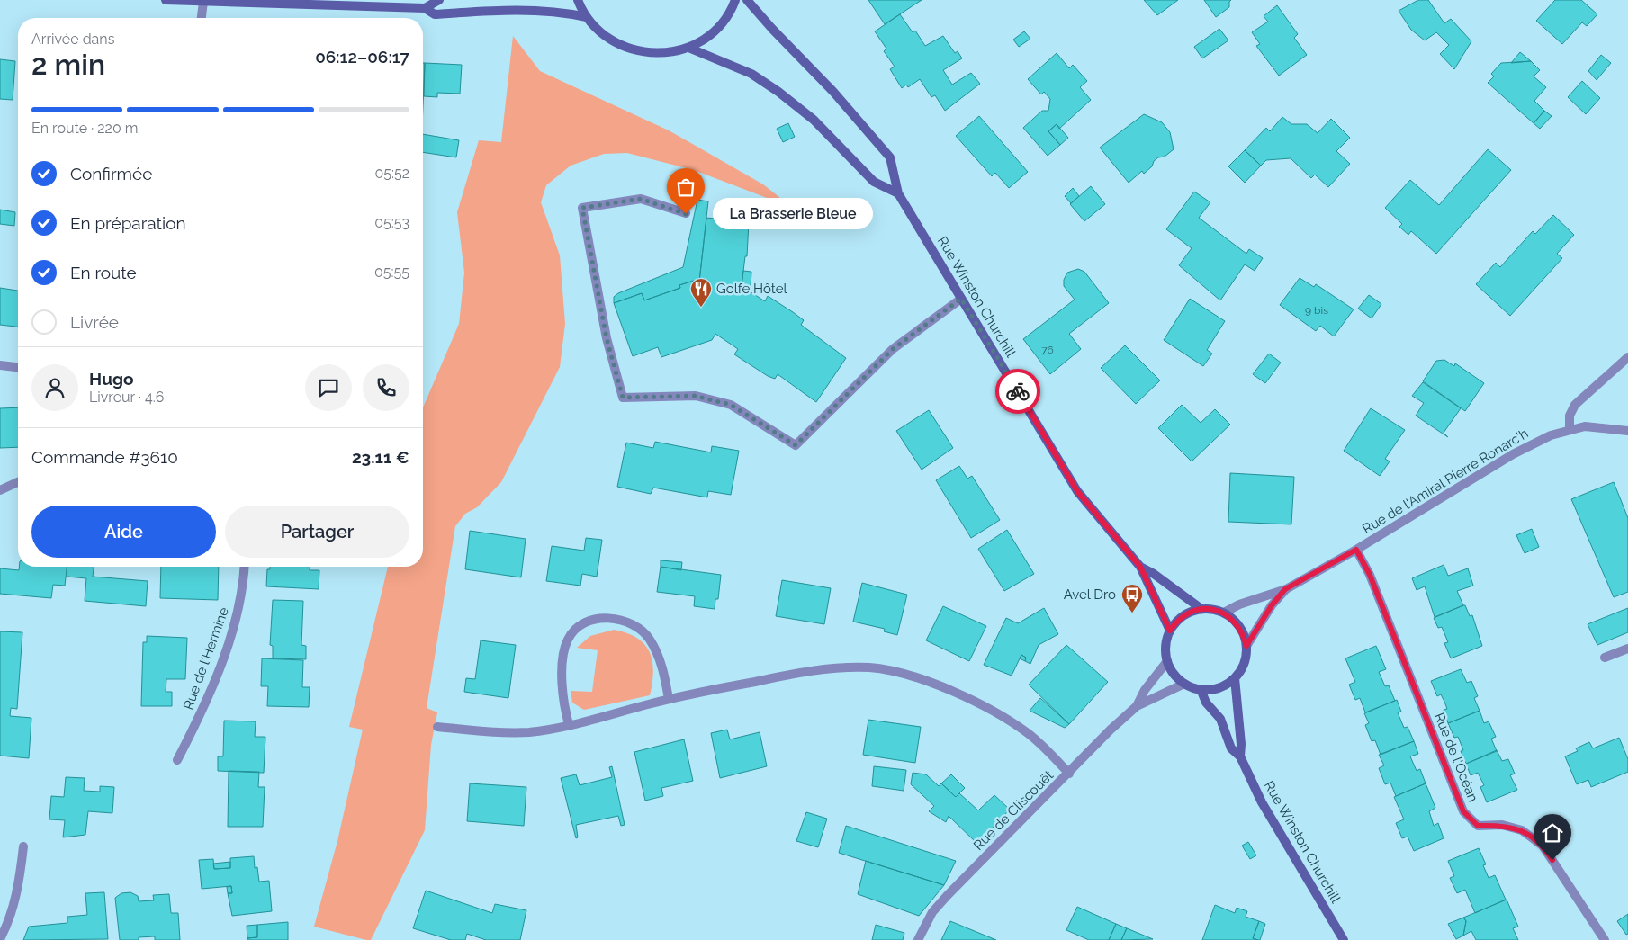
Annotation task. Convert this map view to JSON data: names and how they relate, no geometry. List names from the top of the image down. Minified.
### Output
{"streets":{"main road":["Rue Winston Churchill"],"street":["Rue de l'Amiral Pierre Ronarc'h","Rue de l'Hermine","Rue de l'Océan","Rue de Cliscouët"]},"crossings":[["Rue Winston Churchill","Rue de l'Amiral Pierre Ronarc'h"],["Rue Winston Churchill","Rue de Cliscouët"],["Rue de l'Amiral Pierre Ronarc'h","Rue de l'Océan"],["Rue de l'Amiral Pierre Ronarc'h","Rue de Cliscouët"]],"places":{"other":["La Brasserie Bleue"],"restaurant":["Golfe Hôtel"],"bus stop":["Avel Dro"]},"house_numbers":["9 bis","76"],"page":{"heading":["2 min","Arrivée dans","06:12–06:17"],"panel":["Hugo","Livreur · 4.6","Commande #3610","23.11 €"],"bar":"En route · 220 m","list":[["Confirmée","05:52"],["En préparation","05:53"],["En route","05:55"],"Livrée"],"bubble":"La Brasserie Bleue","buttons":["Aide","Partager"]}}
